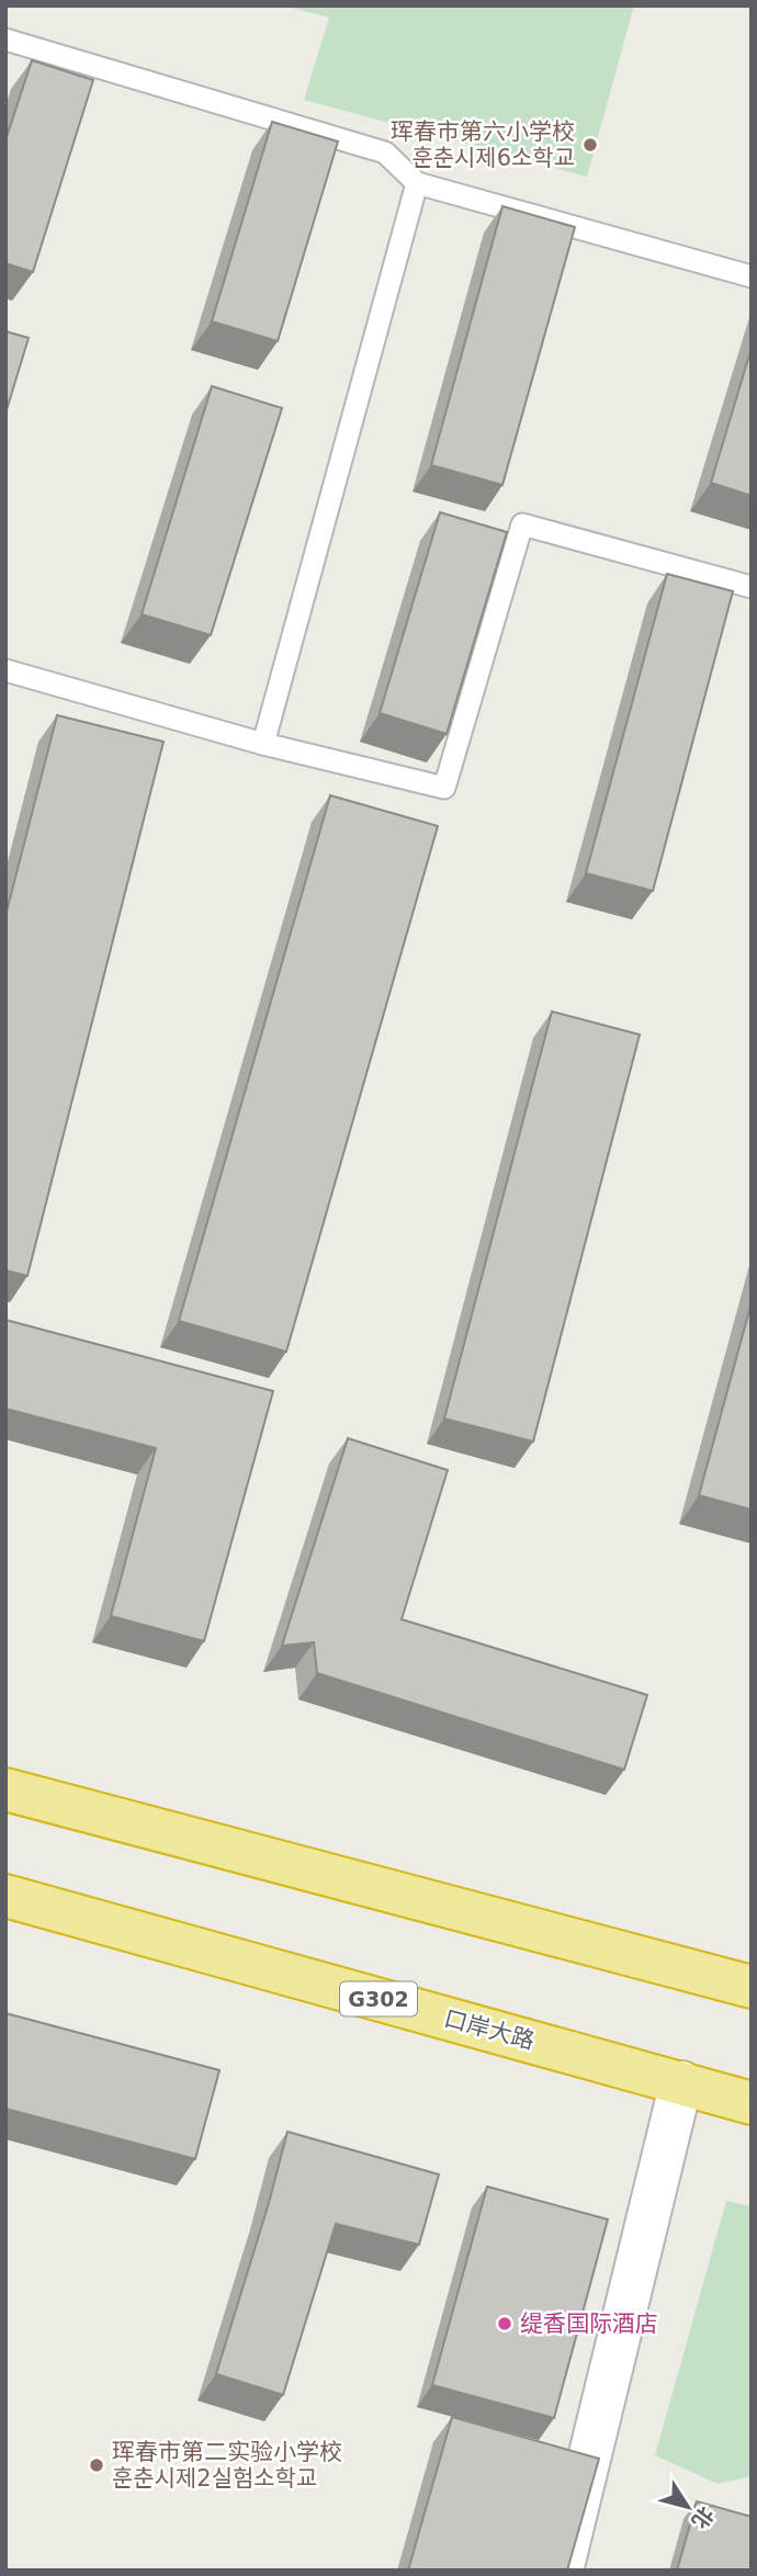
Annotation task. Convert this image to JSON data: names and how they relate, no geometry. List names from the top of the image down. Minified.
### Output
{"streets":{"highway":["G302","口岸大路"]},"places":["珲春市第六小学校 훈춘시제6소학교","缇香国际酒店","珲春市第二实验小学校 훈춘시제2실험소학교"],"north":"bottom right"}
